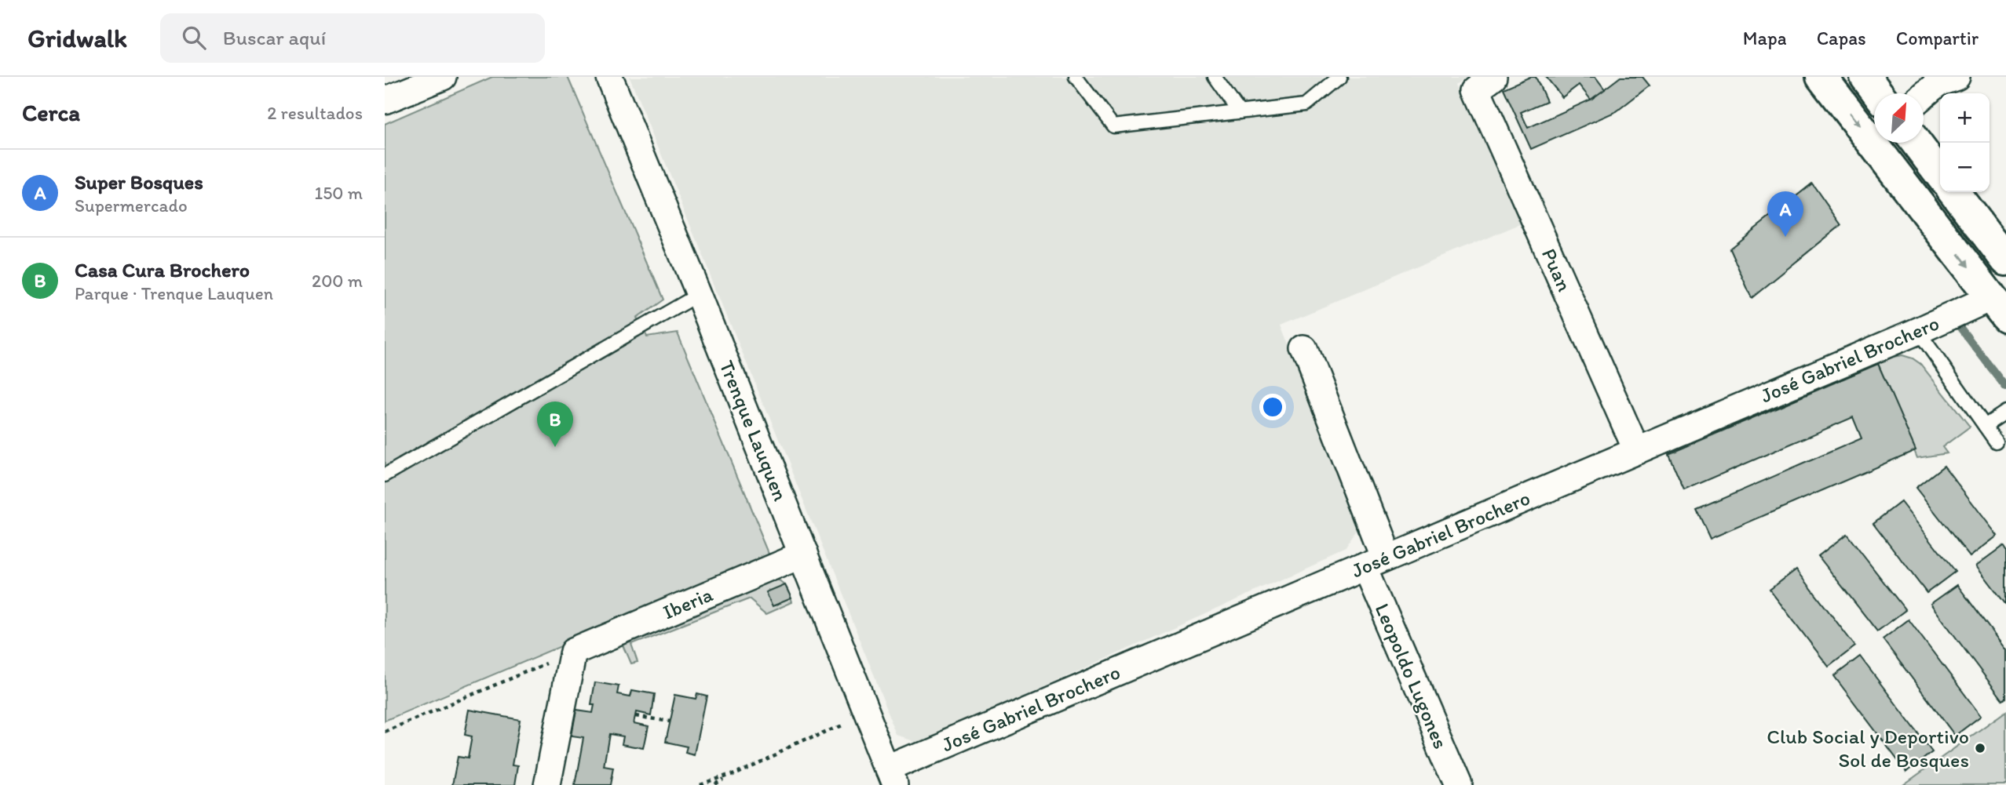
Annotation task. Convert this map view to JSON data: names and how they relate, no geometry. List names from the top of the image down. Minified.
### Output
{"streets":{"street":["Puan","José Gabriel Brochero","Trenque Lauquen","Iberia","Leopoldo Lugones"]},"crossings":[["Puan","José Gabriel Brochero"],["José Gabriel Brochero","Trenque Lauquen"],["José Gabriel Brochero","Leopoldo Lugones"],["Trenque Lauquen","Iberia"]],"places":["Club Social y Deportivo Sol de Bosques"],"north":"top right","page":{"header":"Gridwalk","search":"Buscar aquí","nav":["Mapa","Capas","Compartir"],"heading":["Cerca","2 resultados"],"map_buttons":["+","−"],"list":[{"mark":"A","name":"Super Bosques","note":"Supermercado","value":"150 m"},{"mark":"B","name":"Casa Cura Brochero","note":"Parque · Trenque Lauquen","value":"200 m"}],"pins":["A","B"]}}
